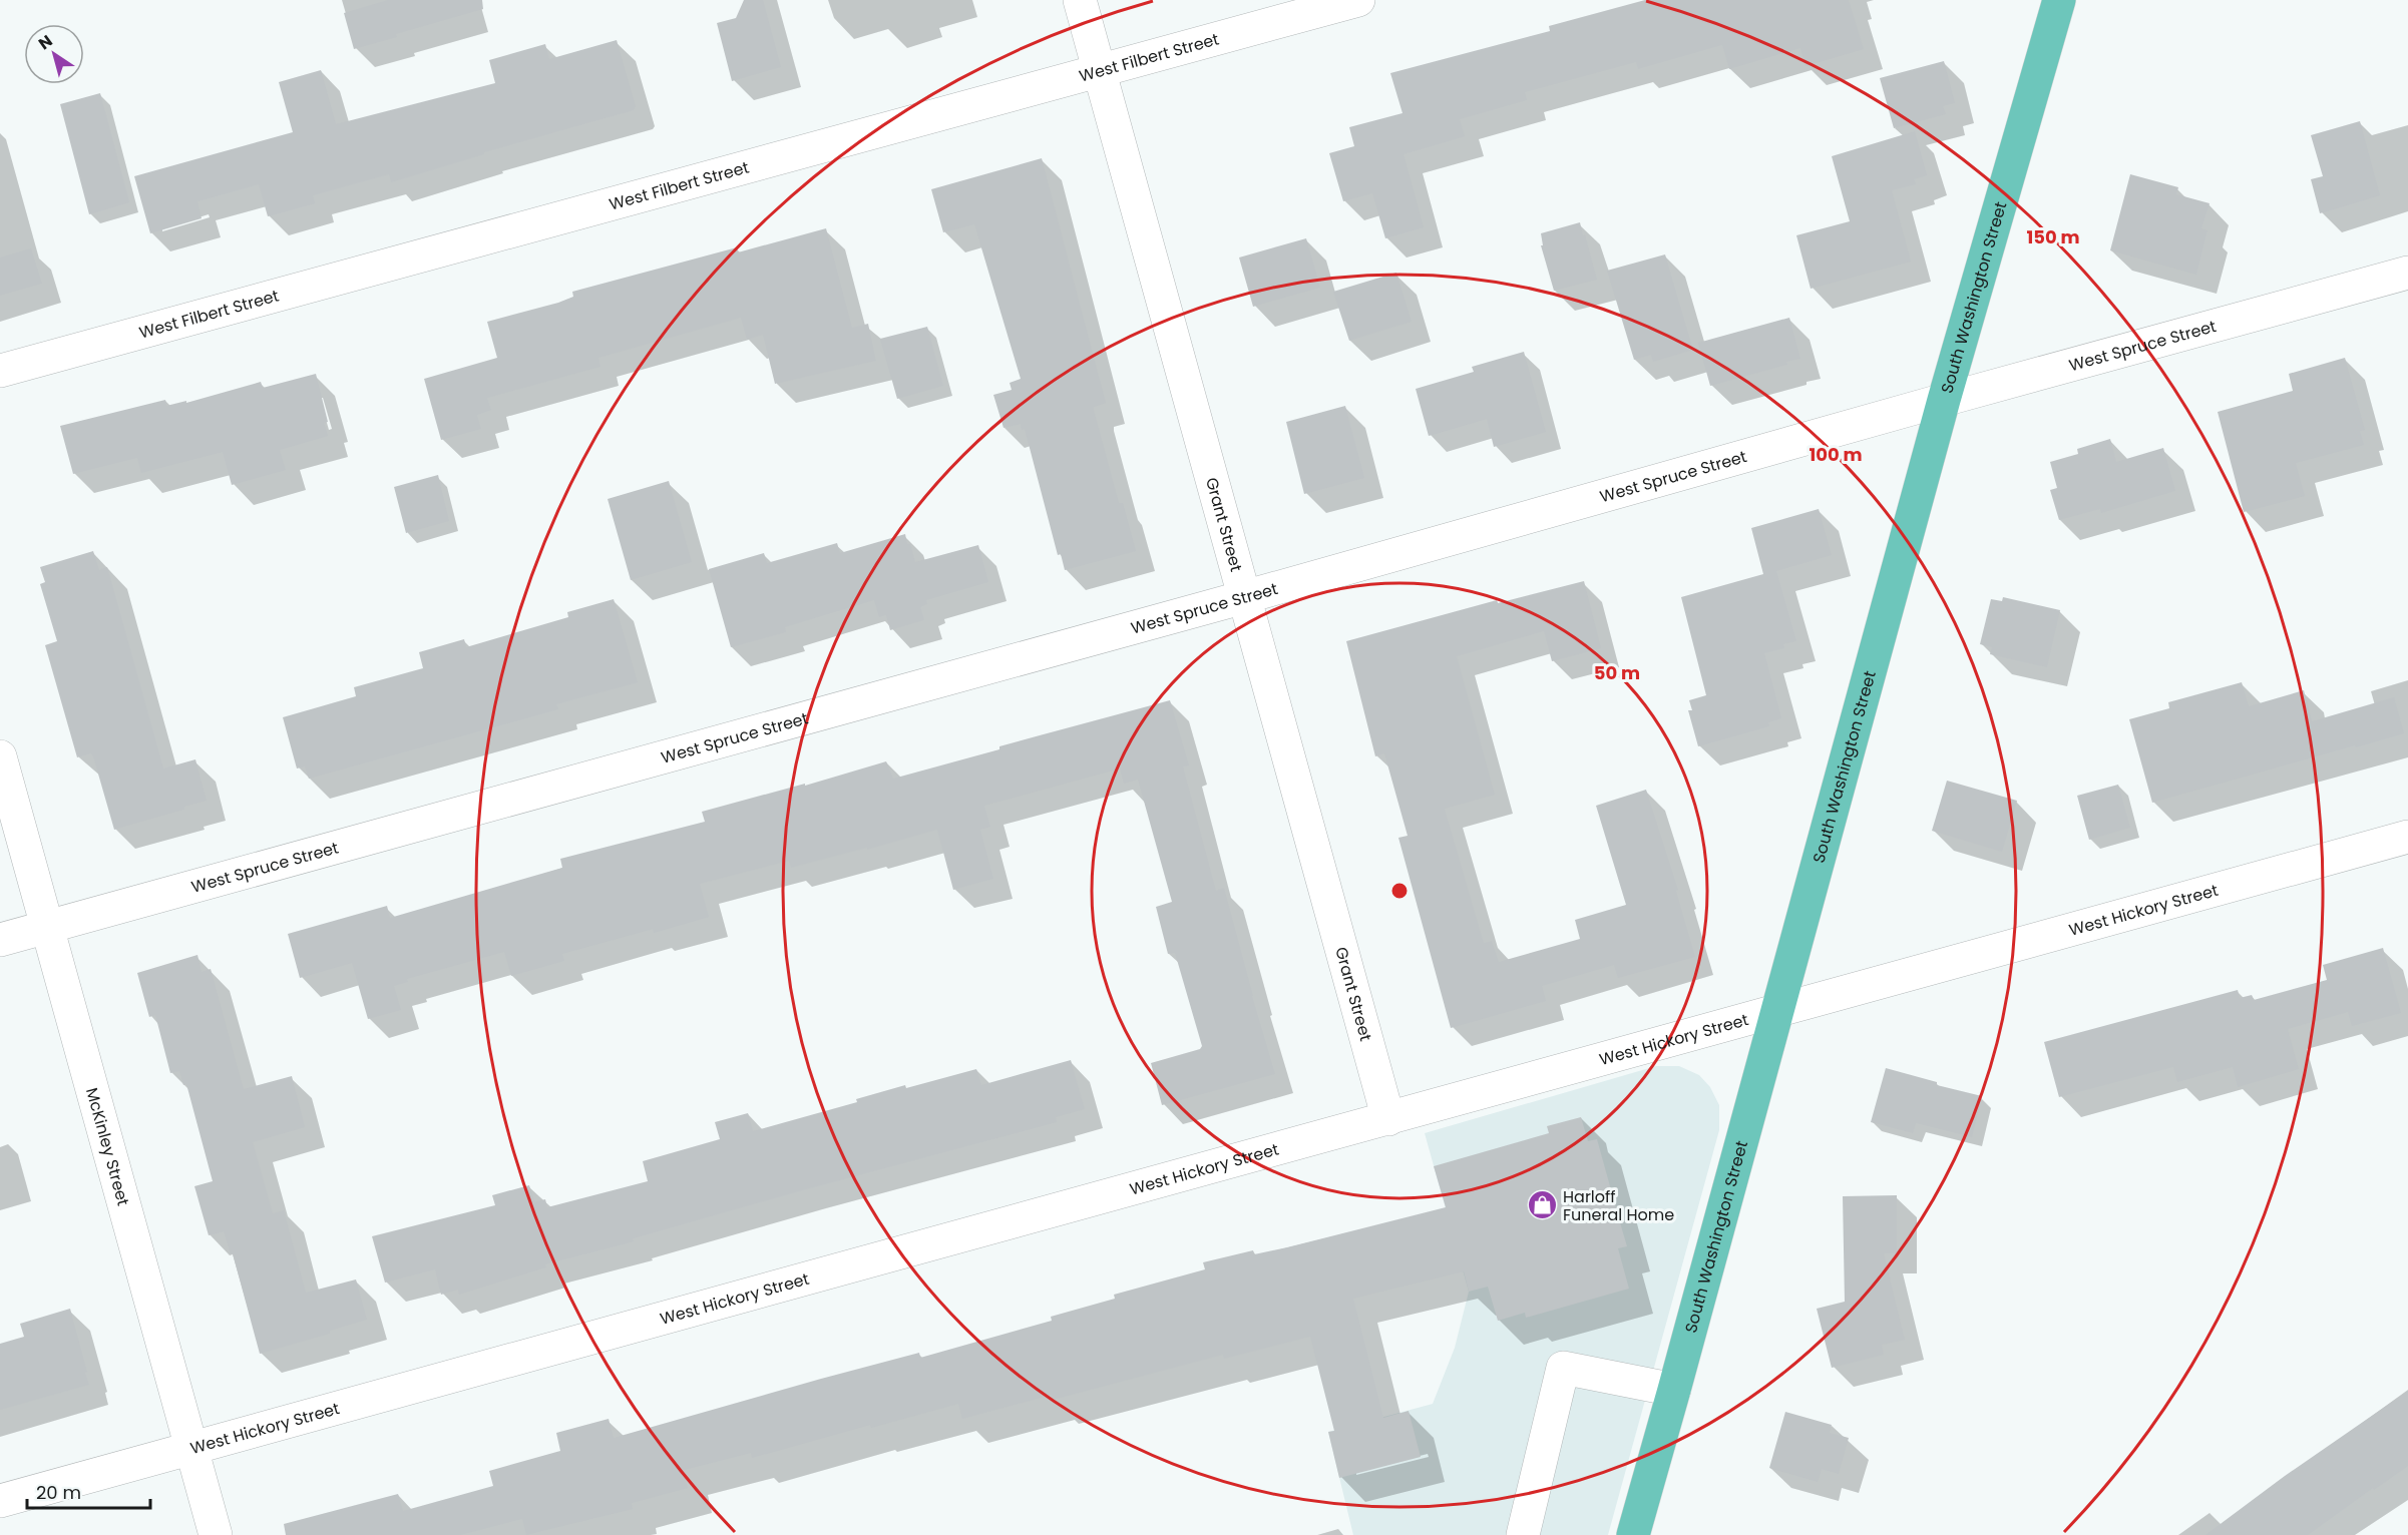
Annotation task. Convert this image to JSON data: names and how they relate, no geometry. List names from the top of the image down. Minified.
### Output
{"streets":{"main road":["South Washington Street"],"street":["West Filbert Street","West Spruce Street","Grant Street","West Hickory Street","McKinley Street"]},"crossings":[["West Filbert Street","Grant Street"],["South Washington Street","West Spruce Street"],["South Washington Street","West Hickory Street"],["West Spruce Street","Grant Street"],["West Spruce Street","McKinley Street"],["Grant Street","West Hickory Street"],["West Hickory Street","McKinley Street"]],"places":{"shop":["Harloff Funeral Home"]},"scale_bar":"20 m","north":"top left","rings":["150 m","100 m","50 m"]}
